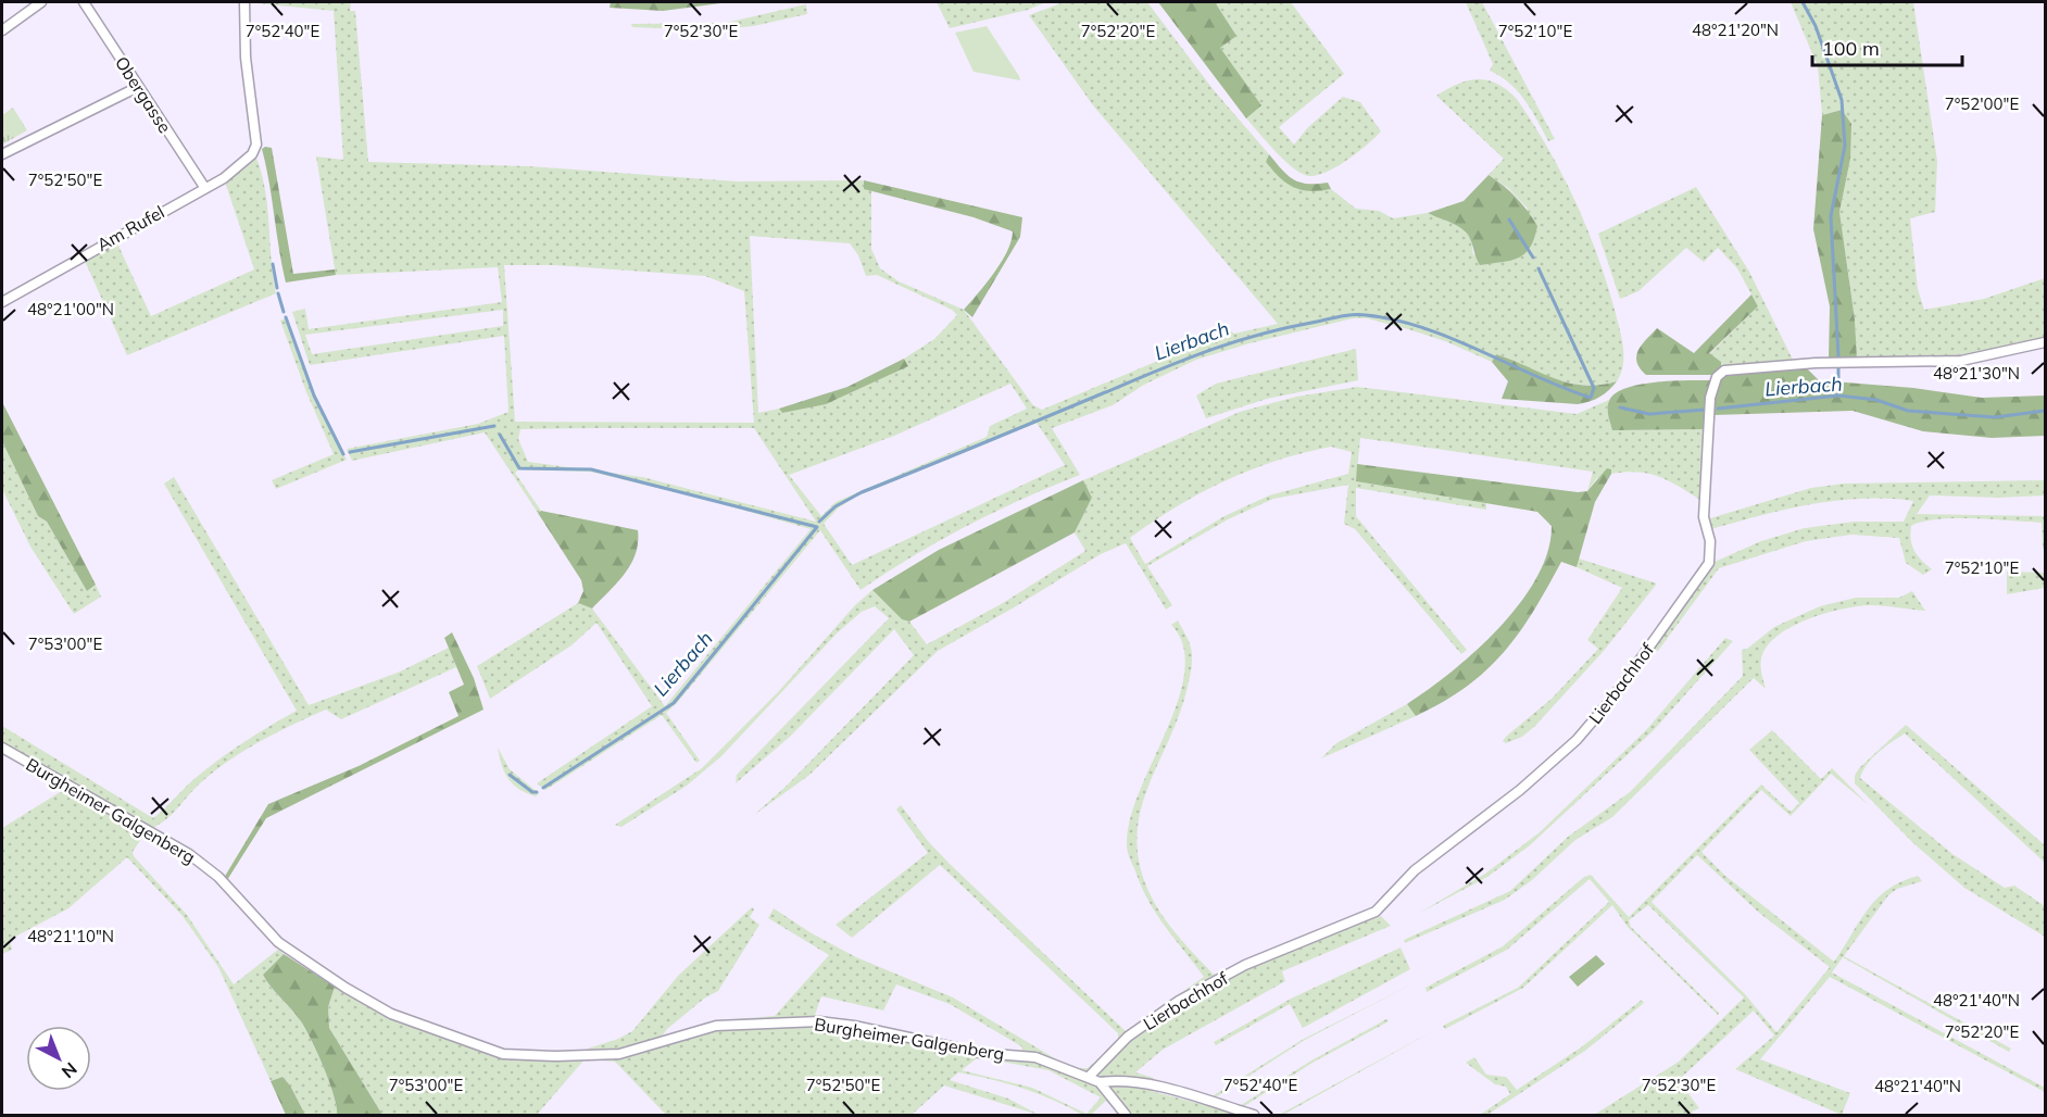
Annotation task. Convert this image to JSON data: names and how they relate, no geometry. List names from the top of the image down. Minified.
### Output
{"streets":{"street":["Obergasse","Am Rufel","Lierbachhof","Burgheimer Galgenberg"]},"crossings":[["Obergasse","Am Rufel"],["Lierbachhof","Burgheimer Galgenberg"]],"water":["Lierbach"],"scale_bar":"100 m","north":"bottom right","coordinates":["48°21'20\"N","7°52'40\"E","7°52'30\"E","7°52'20\"E","7°52'10\"E","7°52'00\"E","7°52'50\"E","48°21'00\"N","48°21'30\"N","7°53'00\"E","48°21'10\"N","48°21'40\"N"]}
